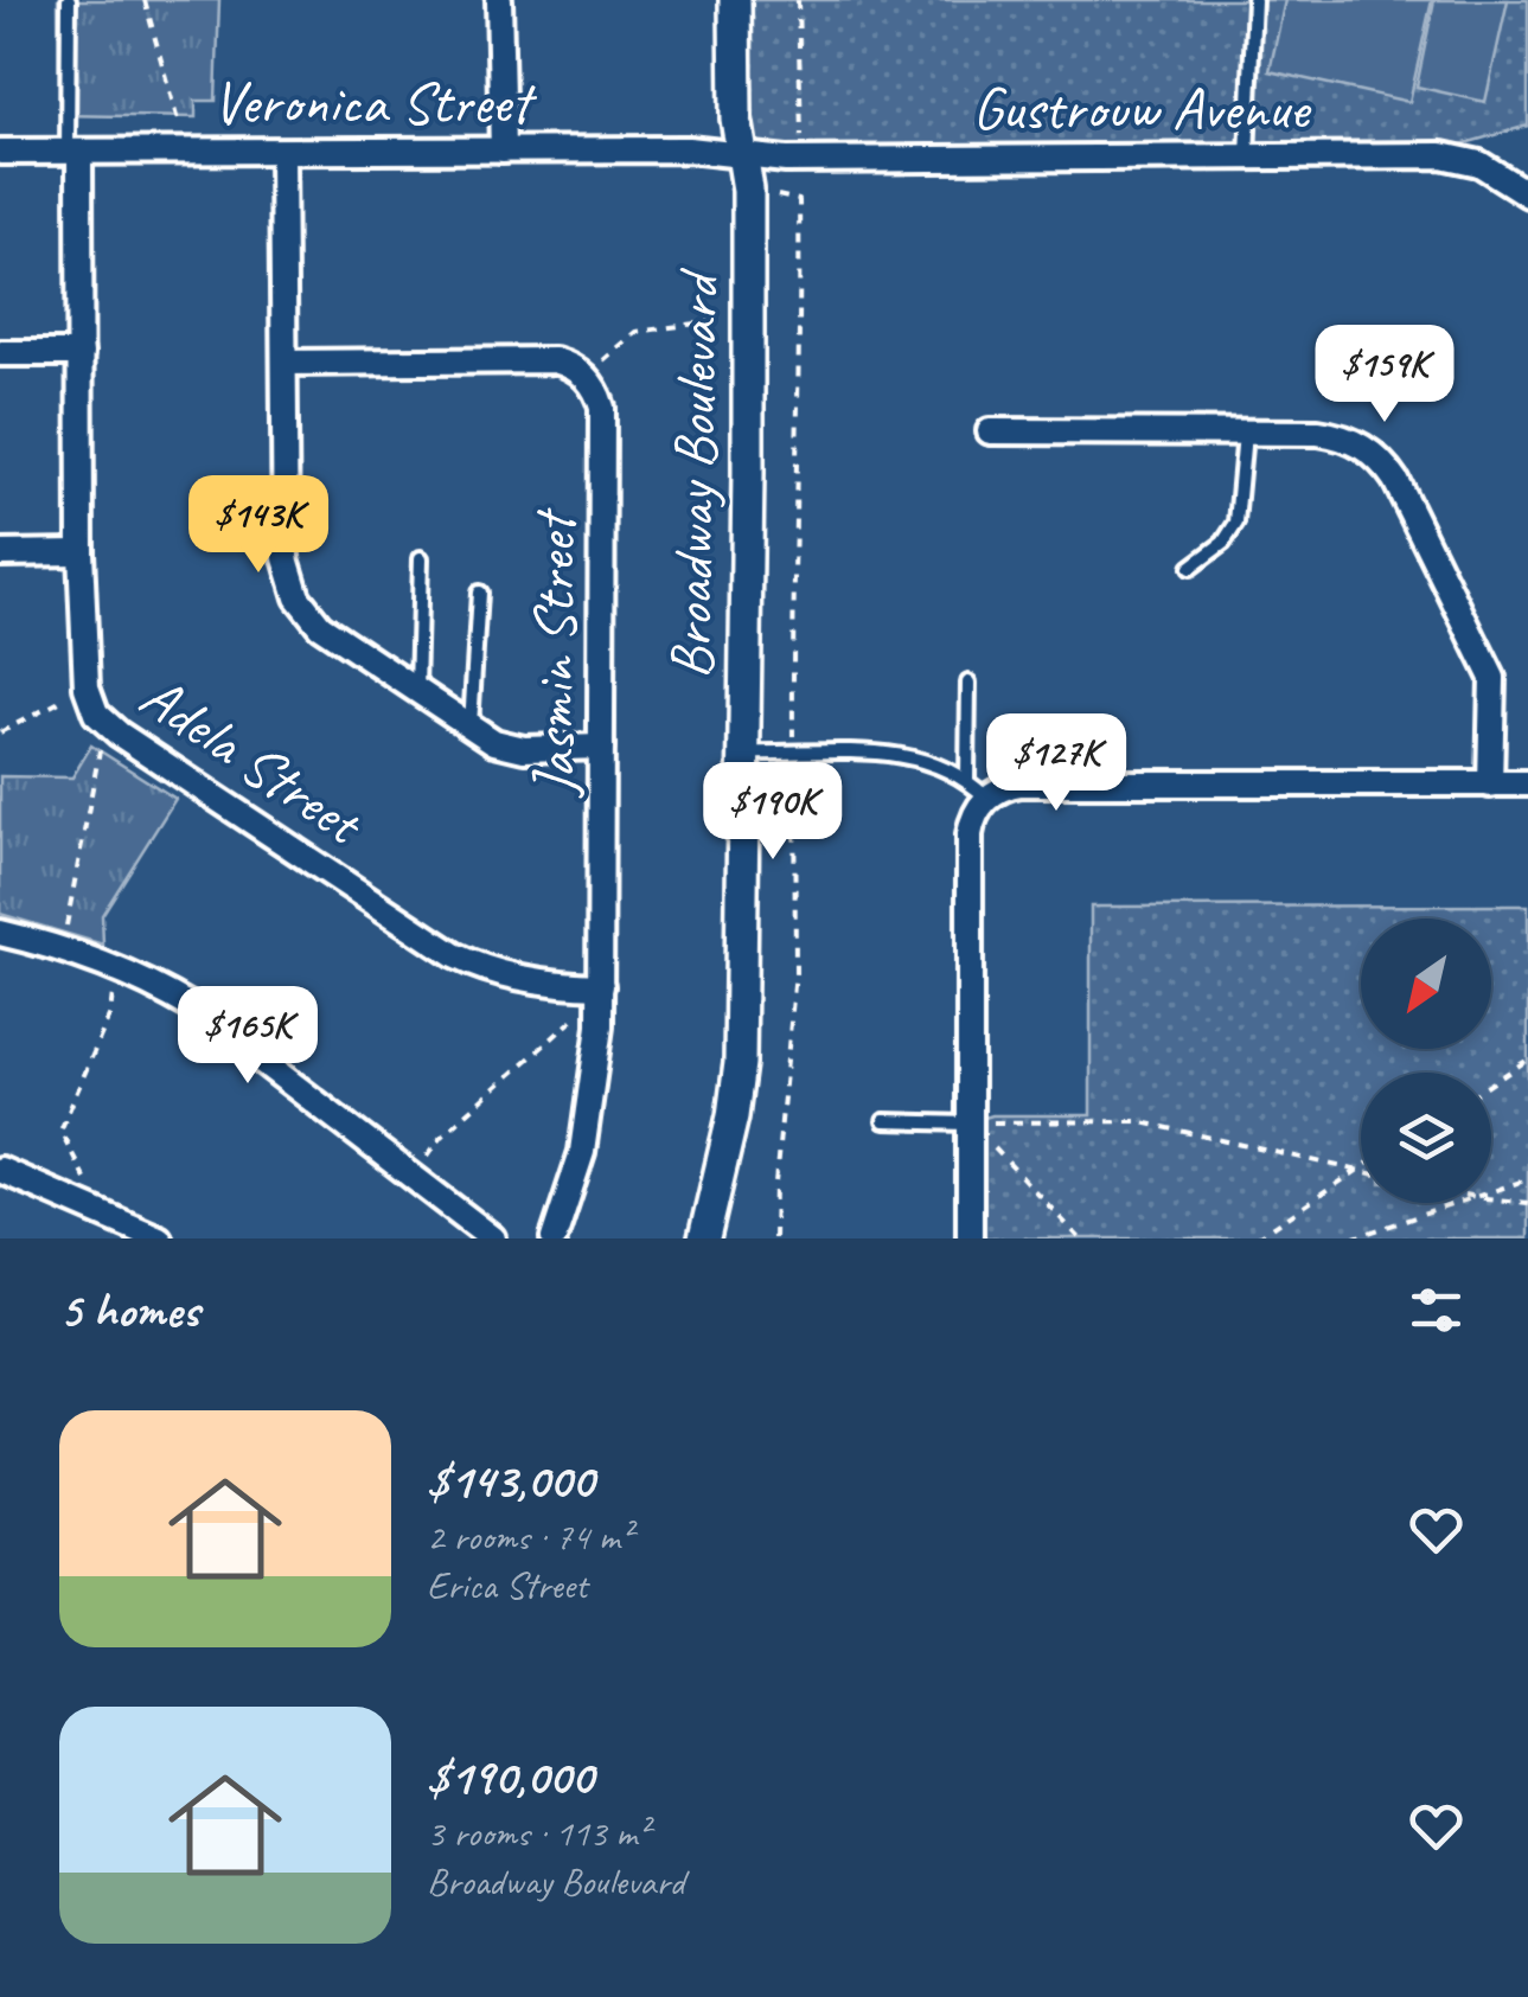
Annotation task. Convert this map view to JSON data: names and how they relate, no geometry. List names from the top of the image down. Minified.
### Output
{"streets":{"street":["Veronica Street","Gustrouw Avenue","Broadway Boulevard","Jasmin Street","Adela Street"]},"crossings":[["Veronica Street","Gustrouw Avenue"],["Veronica Street","Broadway Boulevard"],["Veronica Street","Adela Street"],["Gustrouw Avenue","Broadway Boulevard"],["Jasmin Street","Adela Street"]],"north":"bottom left","page":{"price":["$159K","$143K","$127K","$190K","$165K"],"heading":"5 homes","list":[{"name":"$143,000","note":"2 rooms · 74 m² · Erica Street"},{"name":"$190,000","note":"3 rooms · 113 m² · Broadway Boulevard"}]}}
